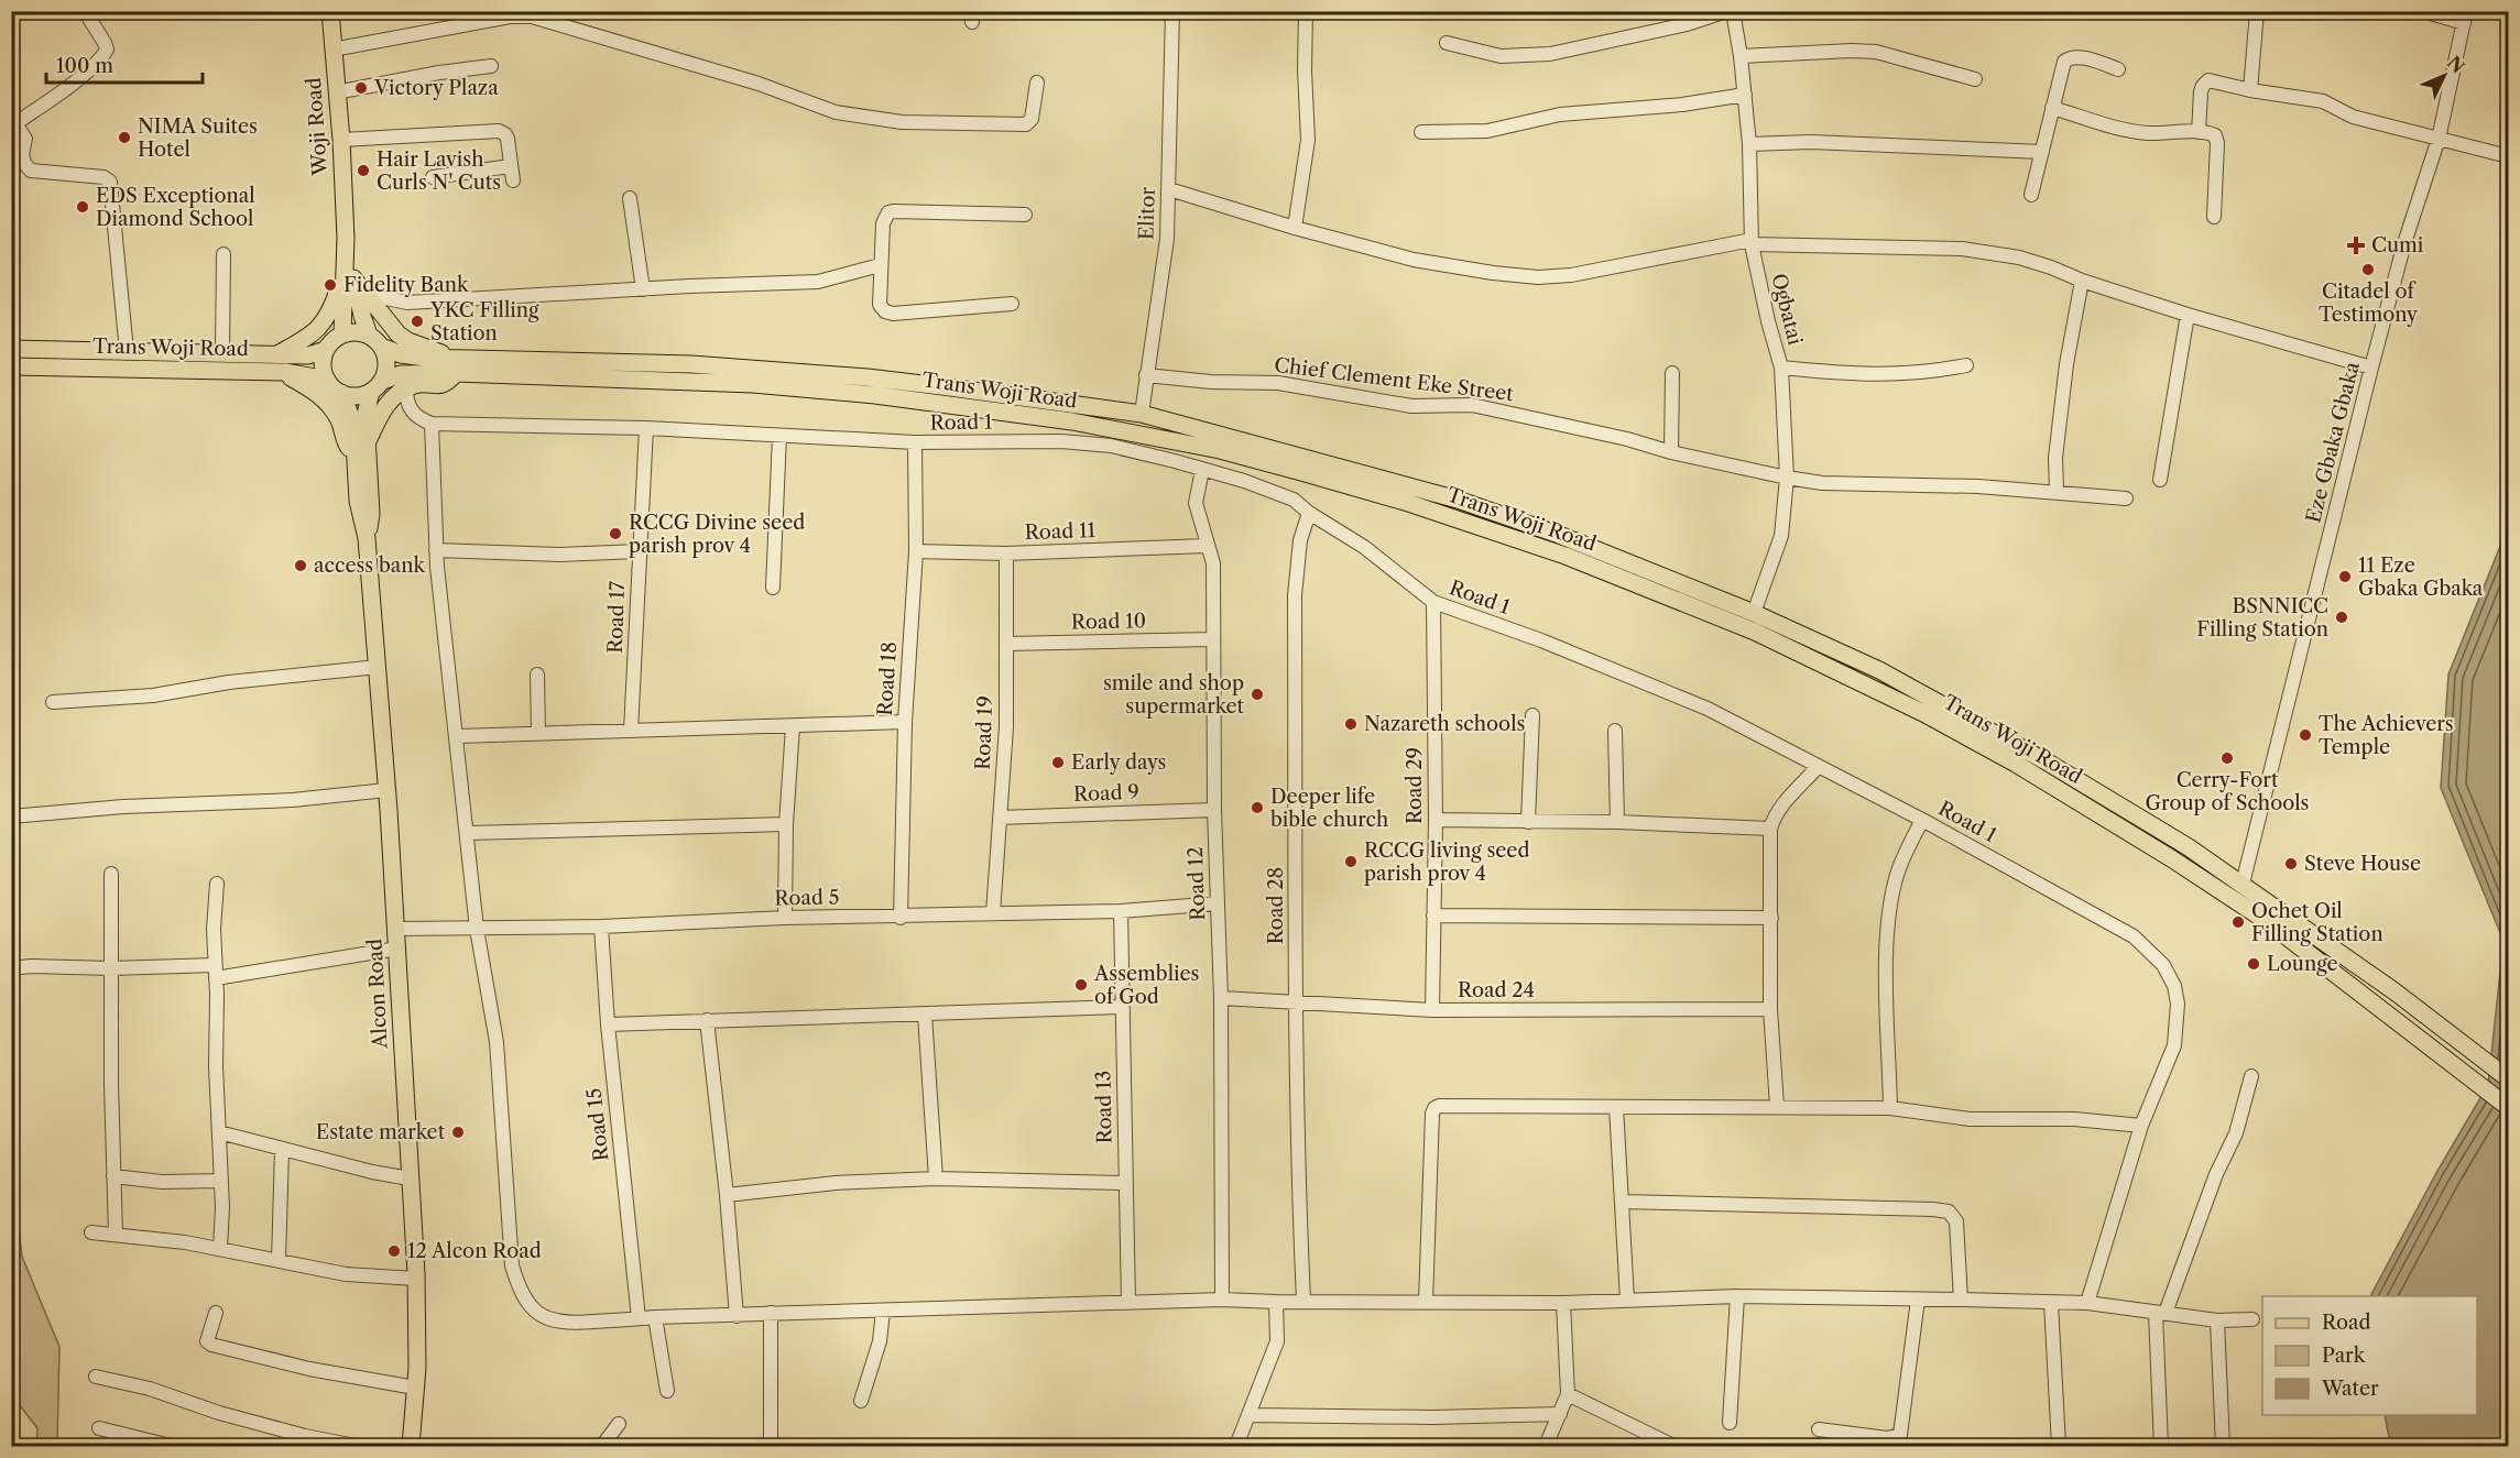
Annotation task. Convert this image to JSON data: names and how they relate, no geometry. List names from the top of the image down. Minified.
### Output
{"streets":{"main road":["Woji Road","Trans Woji Road","Alcon Road"],"street":["Elitor","Ogbatai","Chief Clement Eke Street","Road 1","Eze Gbaka Gbaka","Road 11","Road 17","Road 10","Road 18","Road 19","Road 29","Road 9","Road 12","Road 5","Road 28","Road 24","Road 13","Road 15"]},"crossings":[["Elitor","Trans Woji Road"],["Elitor","Chief Clement Eke Street"],["Ogbatai","Trans Woji Road"],["Ogbatai","Chief Clement Eke Street"],["Trans Woji Road","Eze Gbaka Gbaka"],["Road 1","Road 17"],["Road 1","Road 18"],["Road 1","Road 29"],["Road 1","Road 12"],["Road 1","Road 28"],["Road 11","Road 18"],["Road 11","Road 19"],["Road 11","Road 12"],["Road 10","Road 19"],["Road 10","Road 12"],["Road 18","Road 5"],["Road 19","Road 9"],["Road 19","Road 5"],["Road 29","Road 24"],["Road 9","Road 12"],["Road 12","Road 5"],["Road 12","Road 24"],["Road 5","Alcon Road"],["Road 5","Road 13"],["Road 5","Road 15"],["Road 28","Road 24"]],"places":{"other":["Victory Plaza","NIMA Suites Hotel","Hair Lavish Curls N' Cuts","EDS Exceptional Diamond School","Citadel of Testimony","Fidelity Bank","YKC Filling Station","RCCG Divine seed parish prov 4","access bank","11 Eze Gbaka Gbaka","BSNNICC Filling Station","smile and shop supermarket","Nazareth schools","The Achievers Temple","Cerry-Fort Group of Schools","Early days","Deeper life bible church","RCCG living seed parish prov 4","Steve House","Ochet Oil Filling Station","Lounge","Assemblies of God","Estate market","12 Alcon Road"],"health":["Cumi"]},"legend":["Road","Park","Water"],"scale_bar":"100 m","north":"top right"}
